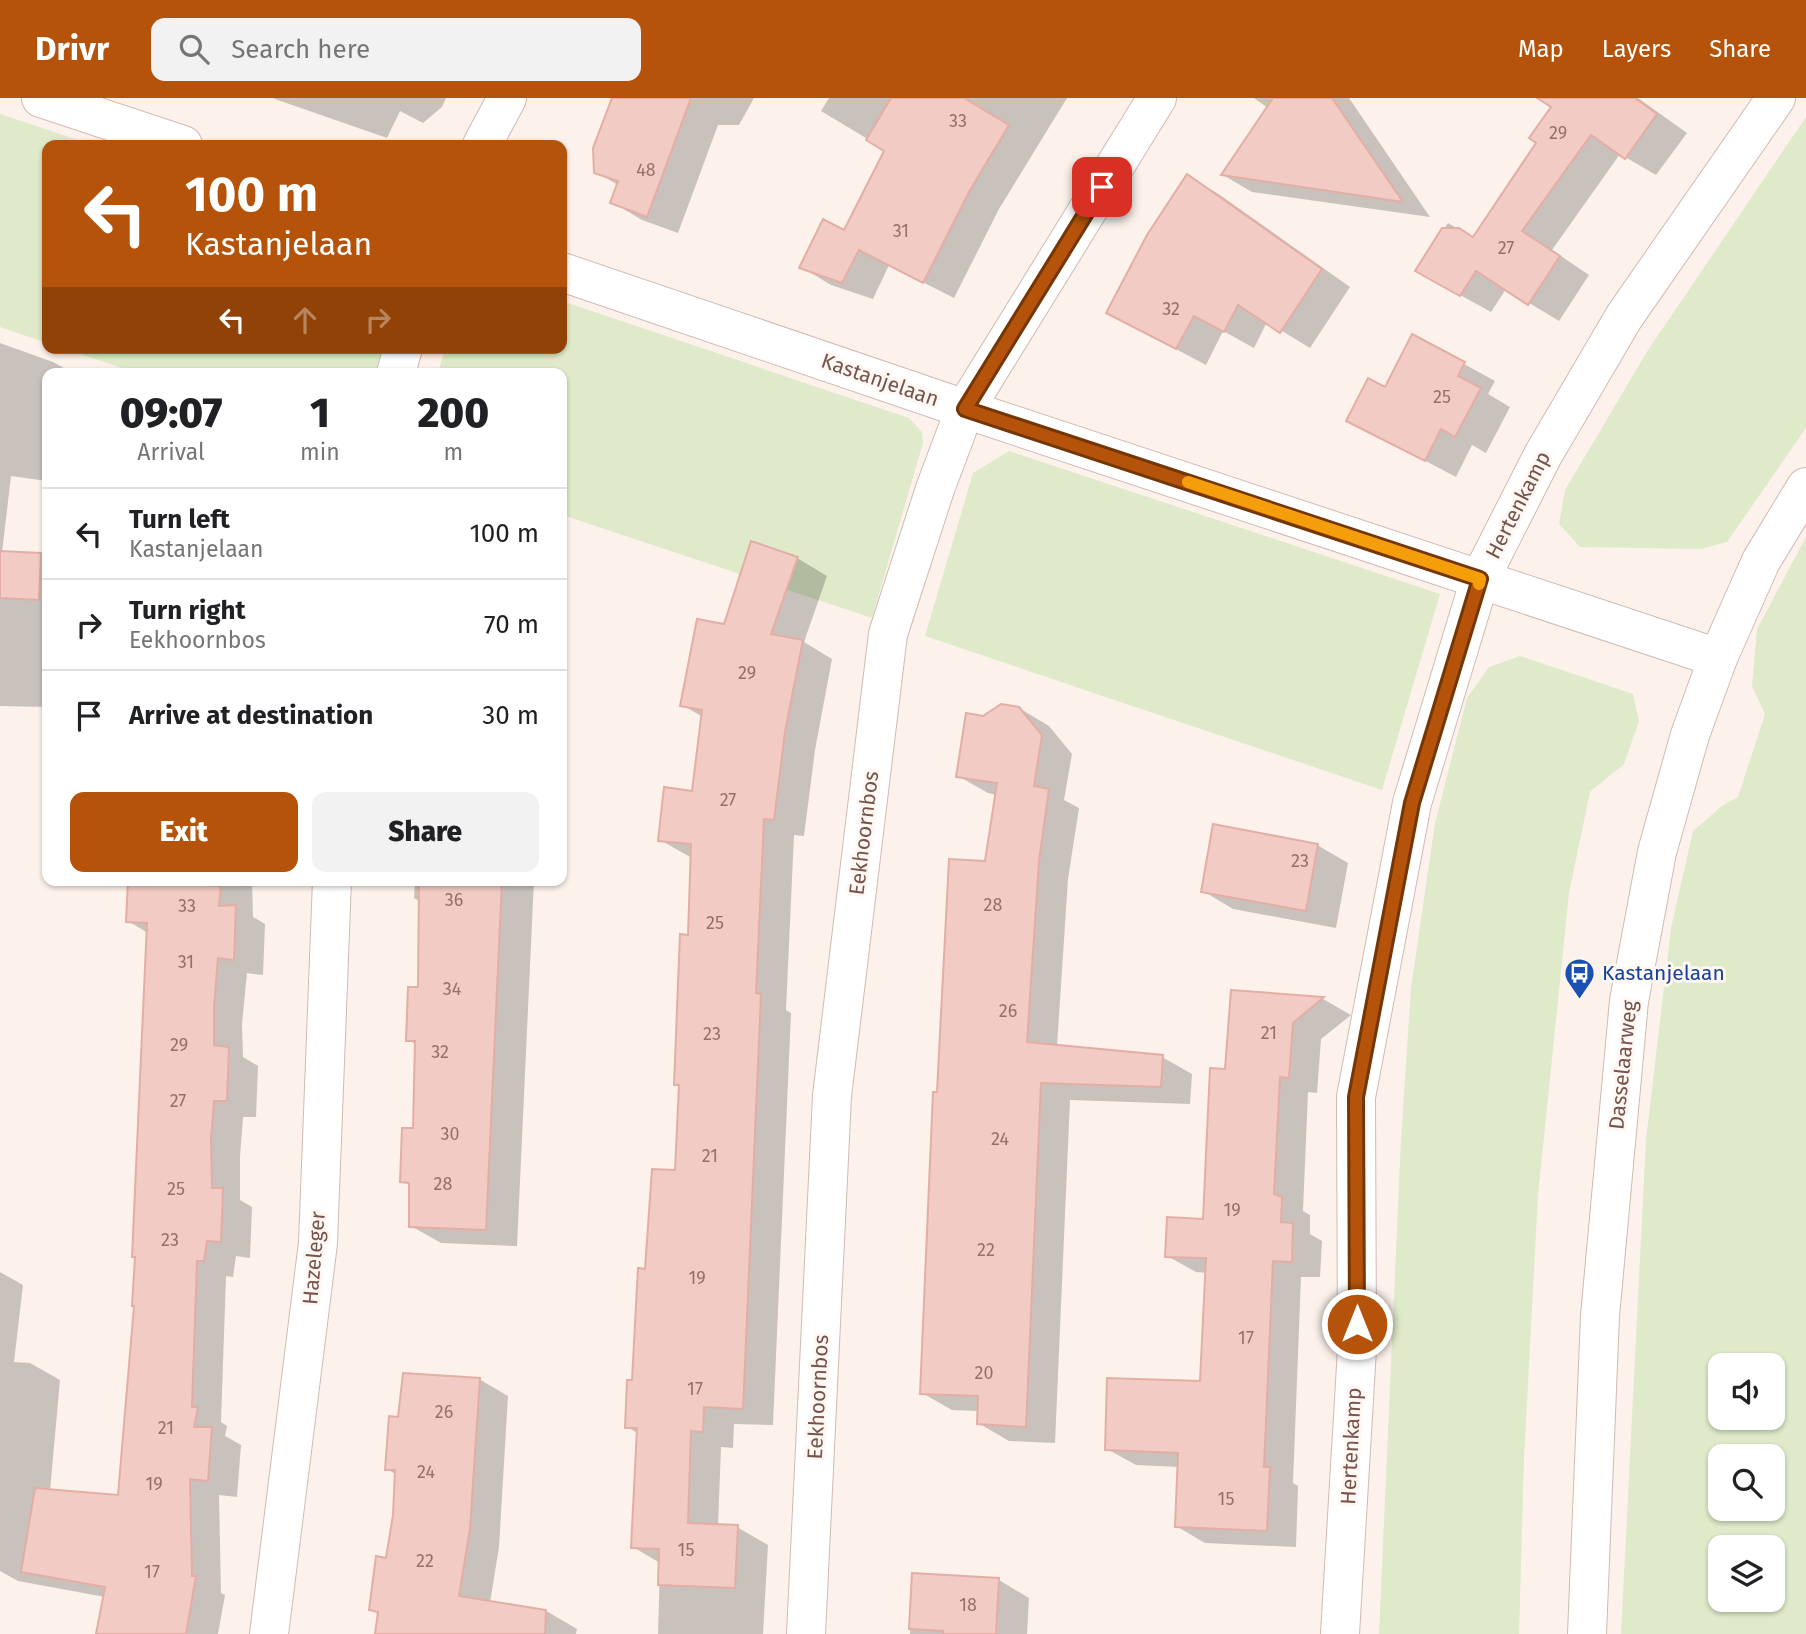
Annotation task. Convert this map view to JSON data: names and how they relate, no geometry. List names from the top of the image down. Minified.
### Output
{"streets":{"street":["Kastanjelaan","Hertenkamp","Eekhoornbos","Dasselaarweg","Hazeleger"]},"crossings":[["Kastanjelaan","Hertenkamp"],["Kastanjelaan","Eekhoornbos"],["Kastanjelaan","Dasselaarweg"]],"places":{"bus stop":["Kastanjelaan"]},"house_numbers":["33","29","48","31","27","32","25","29","27","23","36","28","33","25","31","34","26","21","23","29","32","27","30","24","21","28","25","19","23","22","19","17","20","17","26","21","24","19","15","15","22","17","18"],"page":{"header":"Drivr","search":"Search here","nav":["Map","Layers","Share"],"turn":["100 m","Kastanjelaan"],"eta":["09:07","Arrival","1","min","200","m"],"list":[{"name":"Turn left","note":"Kastanjelaan","value":"100 m"},{"name":"Turn right","note":"Eekhoornbos","value":"70 m"},{"name":"Arrive at destination","value":"30 m"}],"buttons":["Exit","Share"]}}
